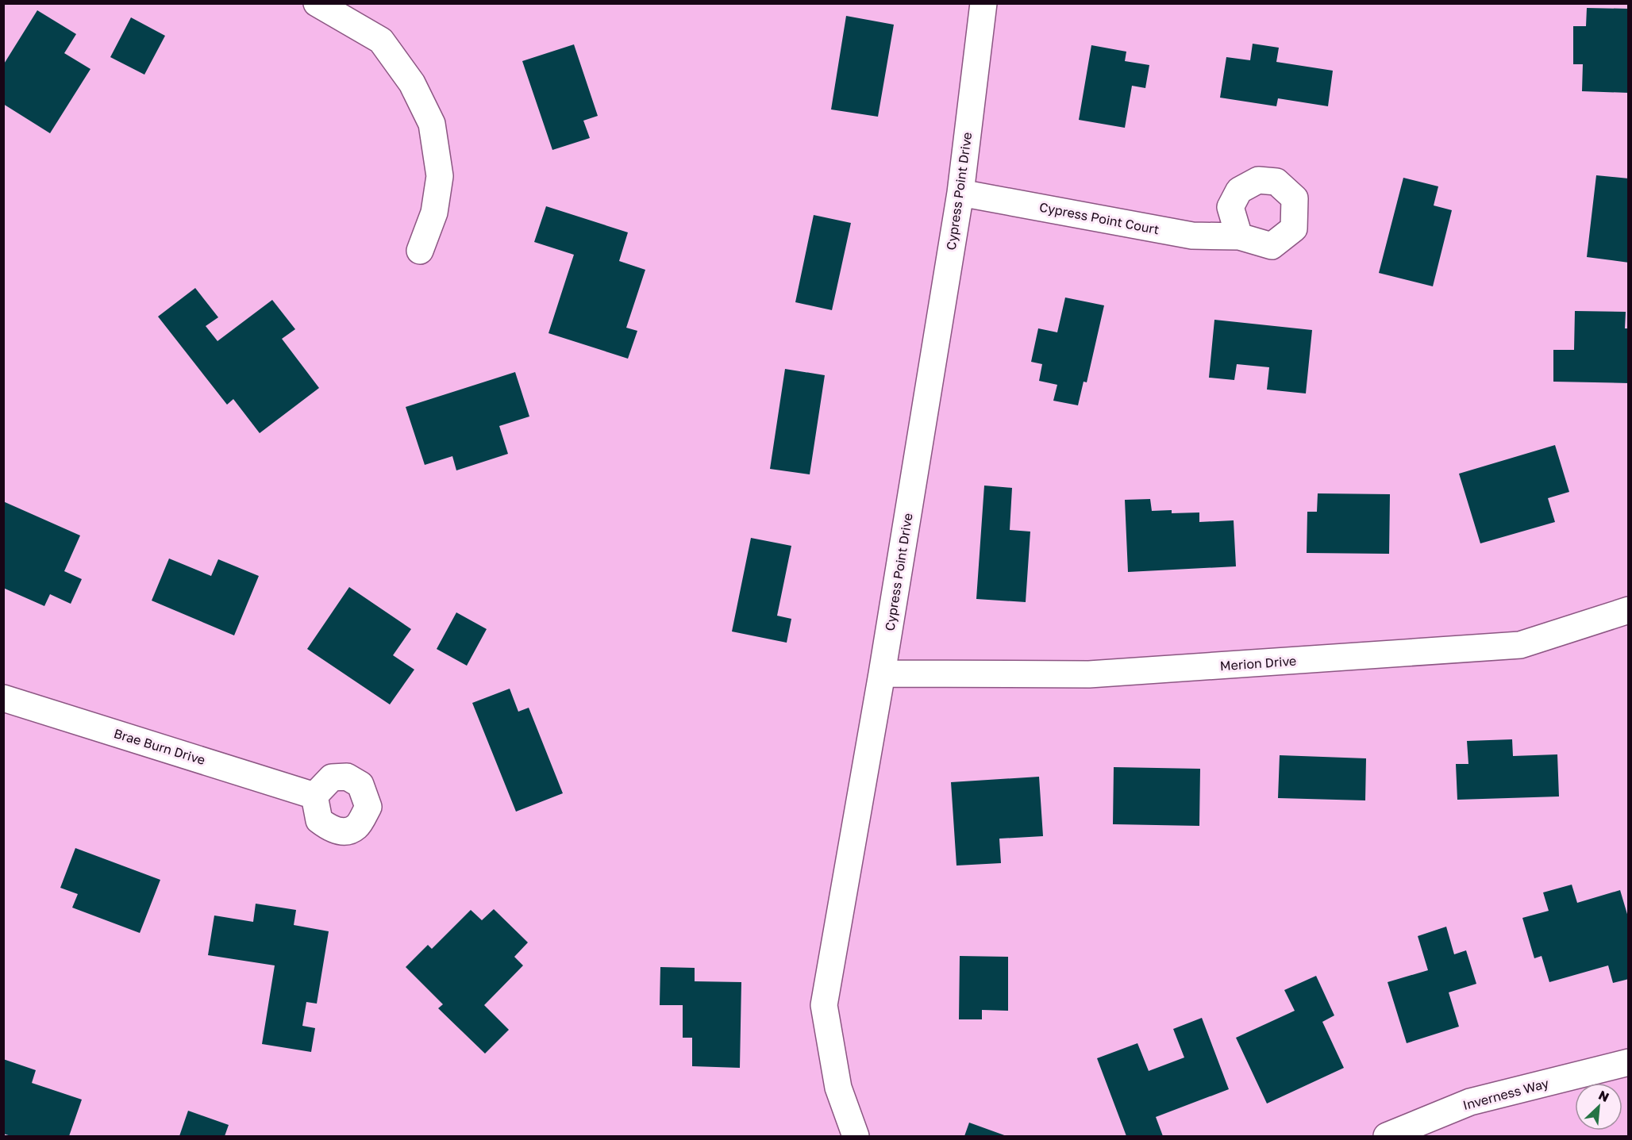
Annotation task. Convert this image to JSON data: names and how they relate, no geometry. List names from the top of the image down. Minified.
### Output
{"streets":{"street":["Cypress Point Drive","Cypress Point Court","Merion Drive","Brae Burn Drive","Inverness Way"]},"crossings":[["Cypress Point Drive","Cypress Point Court"],["Cypress Point Drive","Merion Drive"]],"north":"top right"}
